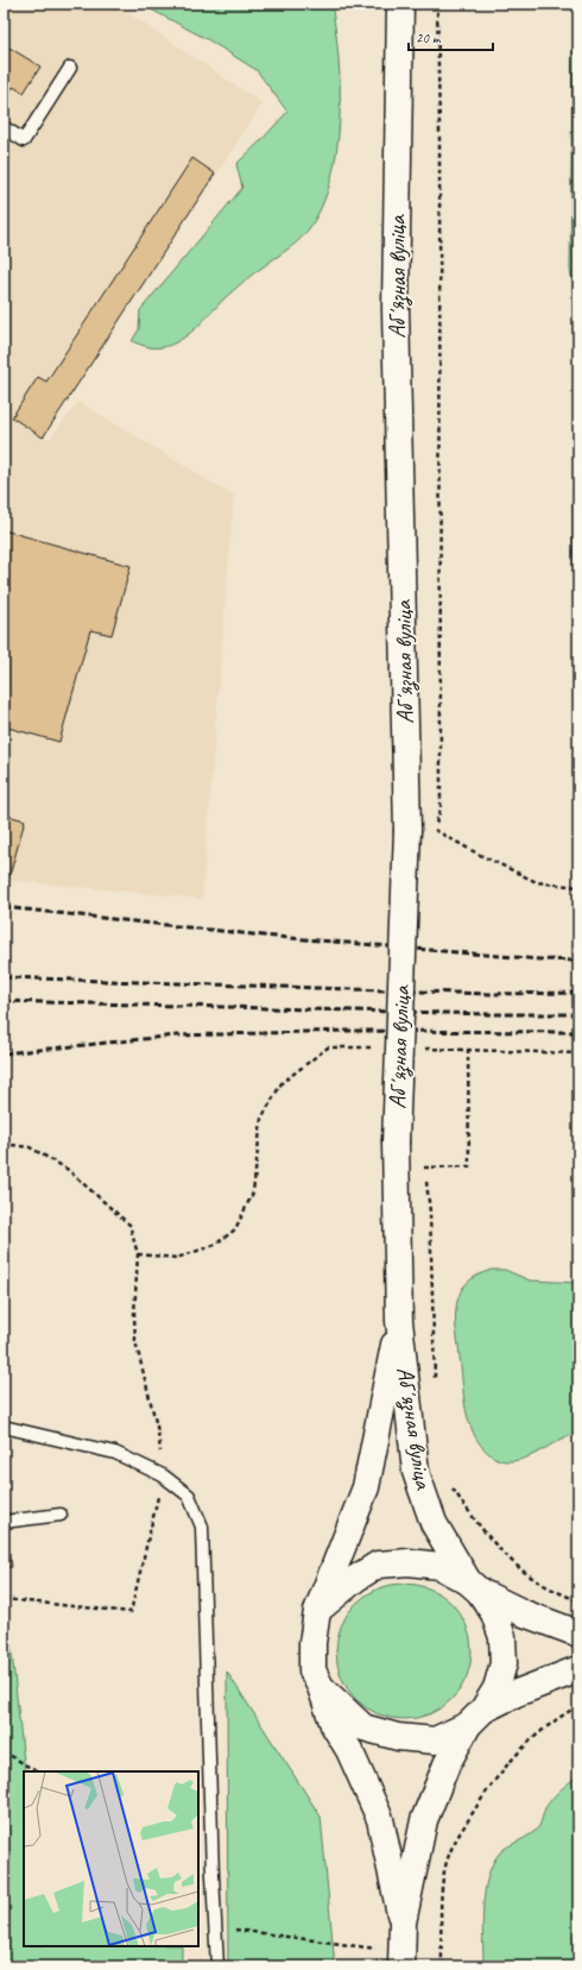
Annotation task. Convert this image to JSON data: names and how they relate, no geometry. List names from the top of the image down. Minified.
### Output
{"streets":{"main road":["Абʼязная вуліца"]},"scale_bar":"20 m"}
